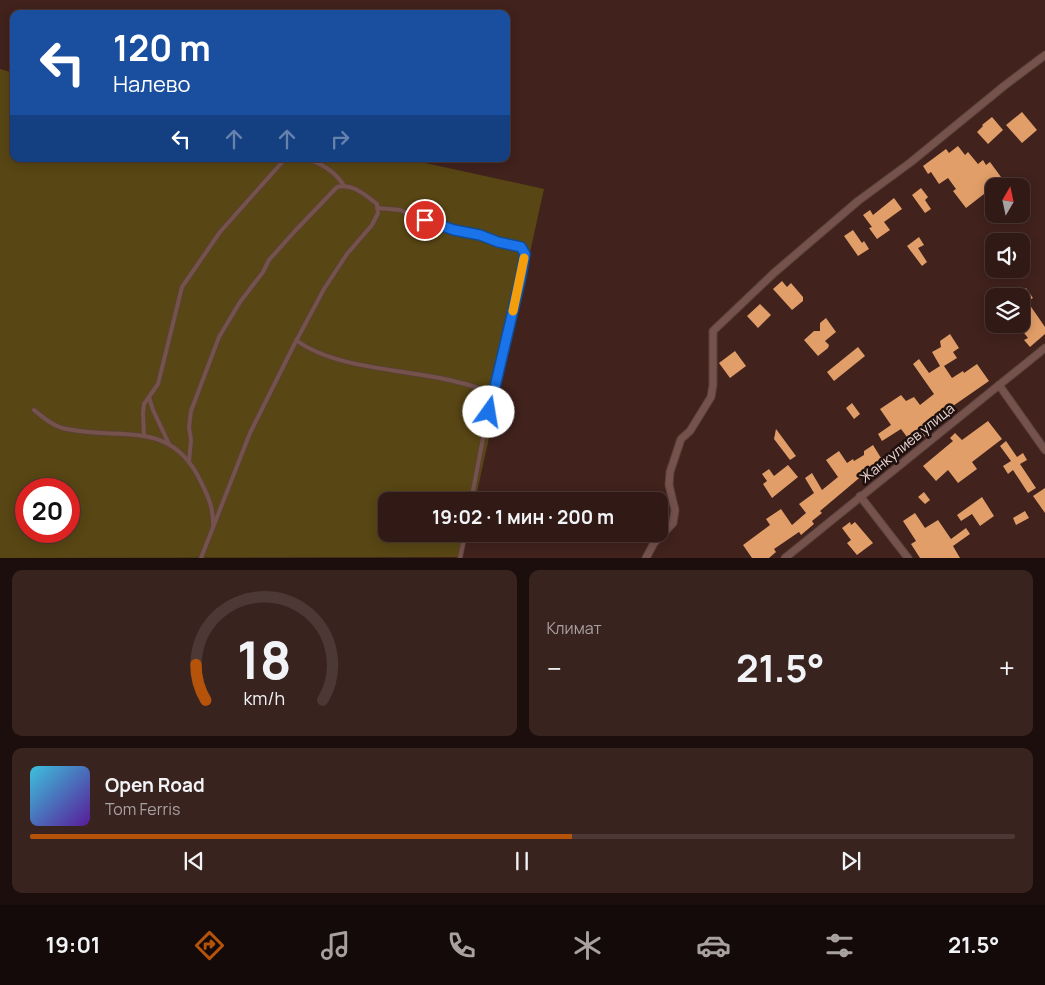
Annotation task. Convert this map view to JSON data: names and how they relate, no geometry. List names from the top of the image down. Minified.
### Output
{"streets":{"street":["Жанкулиев улица"]},"north":"top","page":{"turn":["120 m","Налево"],"limit":"20","trip":"19:02 · 1 мин · 200 m","tile":"Климат","heat":["−","21.5°","+"],"song":["Open Road","Tom Ferris"],"tabs":["19:01","21.5°"],"gauge":["18","km/h"]}}
